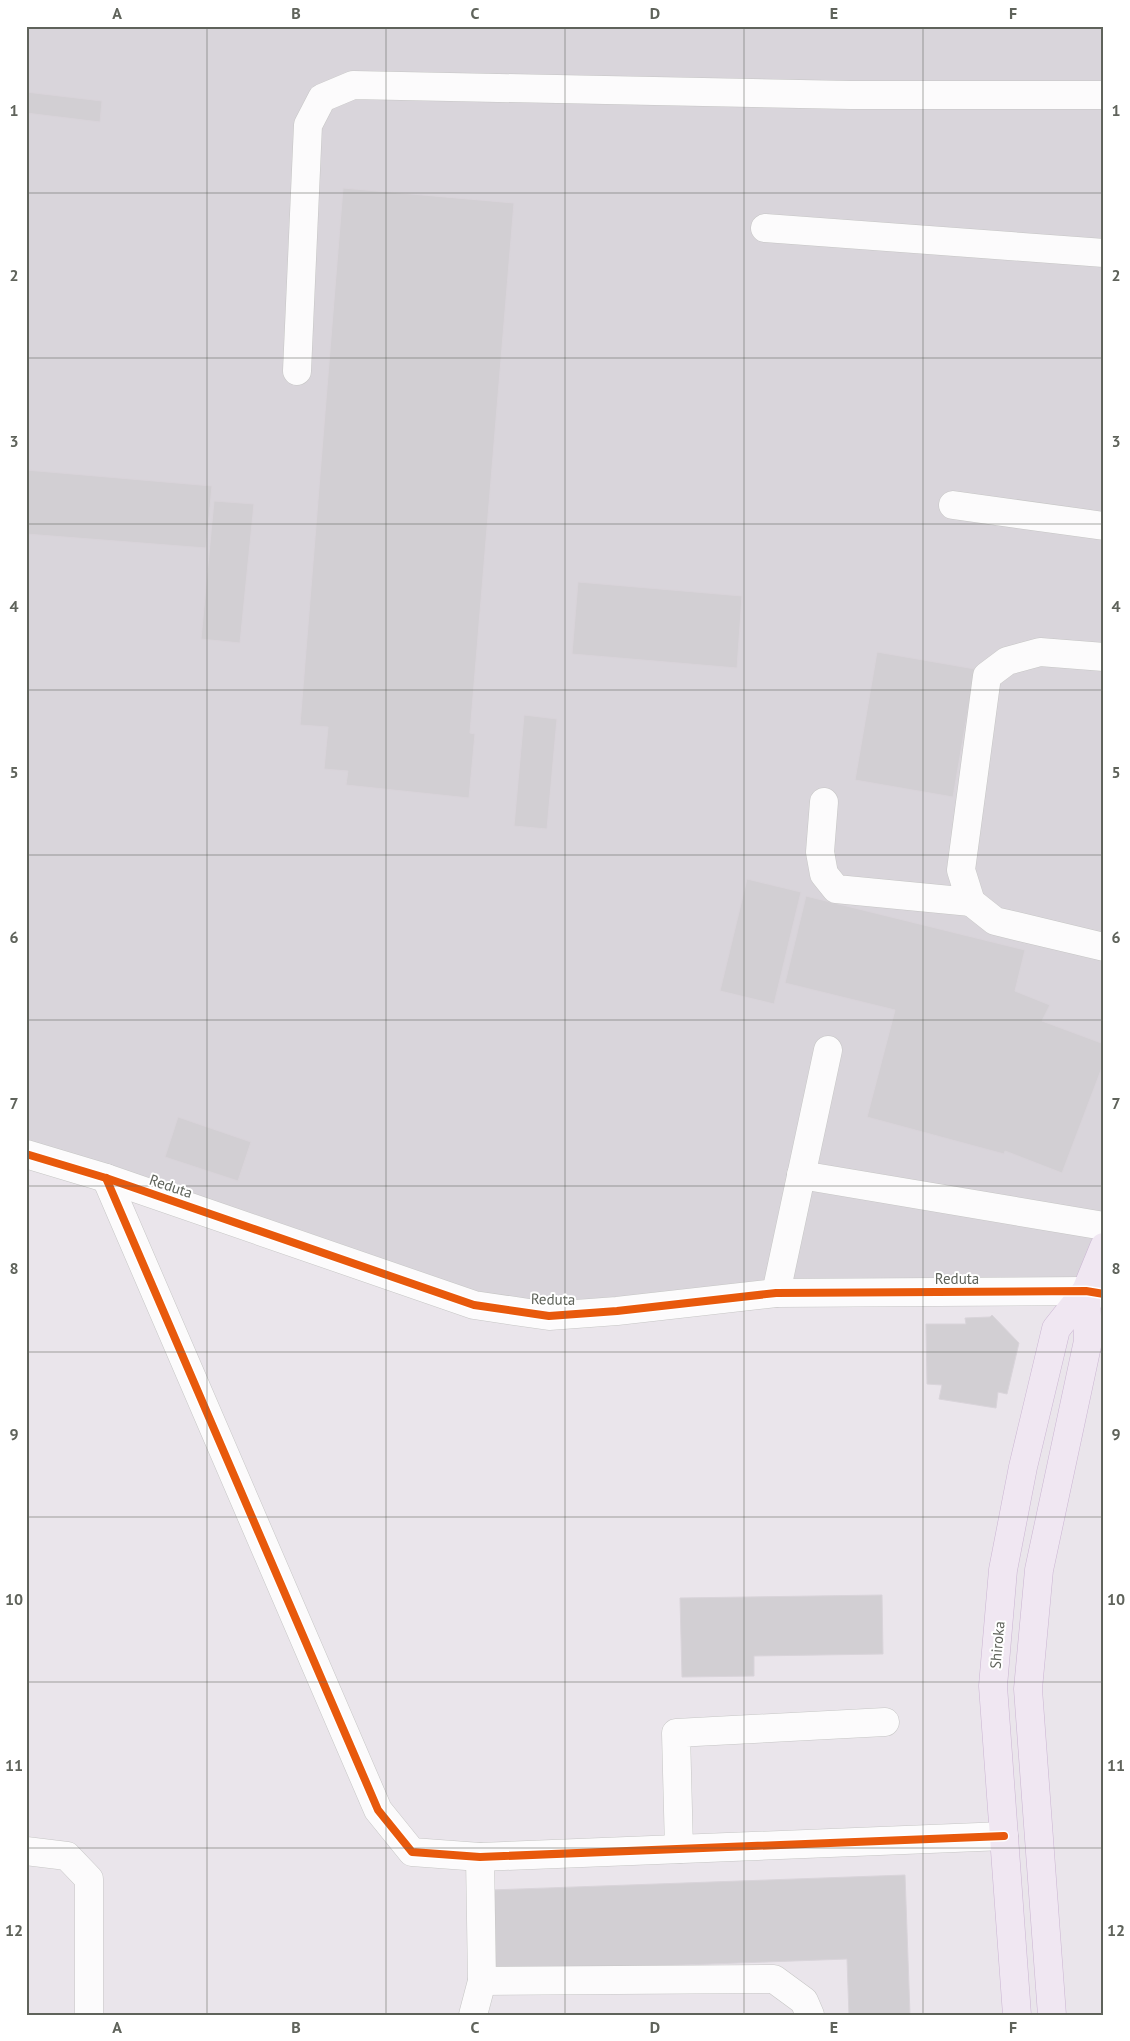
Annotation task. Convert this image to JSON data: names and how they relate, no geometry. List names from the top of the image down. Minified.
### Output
{"streets":{"main road":["Shiroka"],"street":["Reduta"]},"crossings":[["Reduta","Shiroka"]],"grid":{"columns":["A","B","C","D","E","F"],"rows":["1","2","3","4","5","6","7","8","9","10","11","12"]}}
